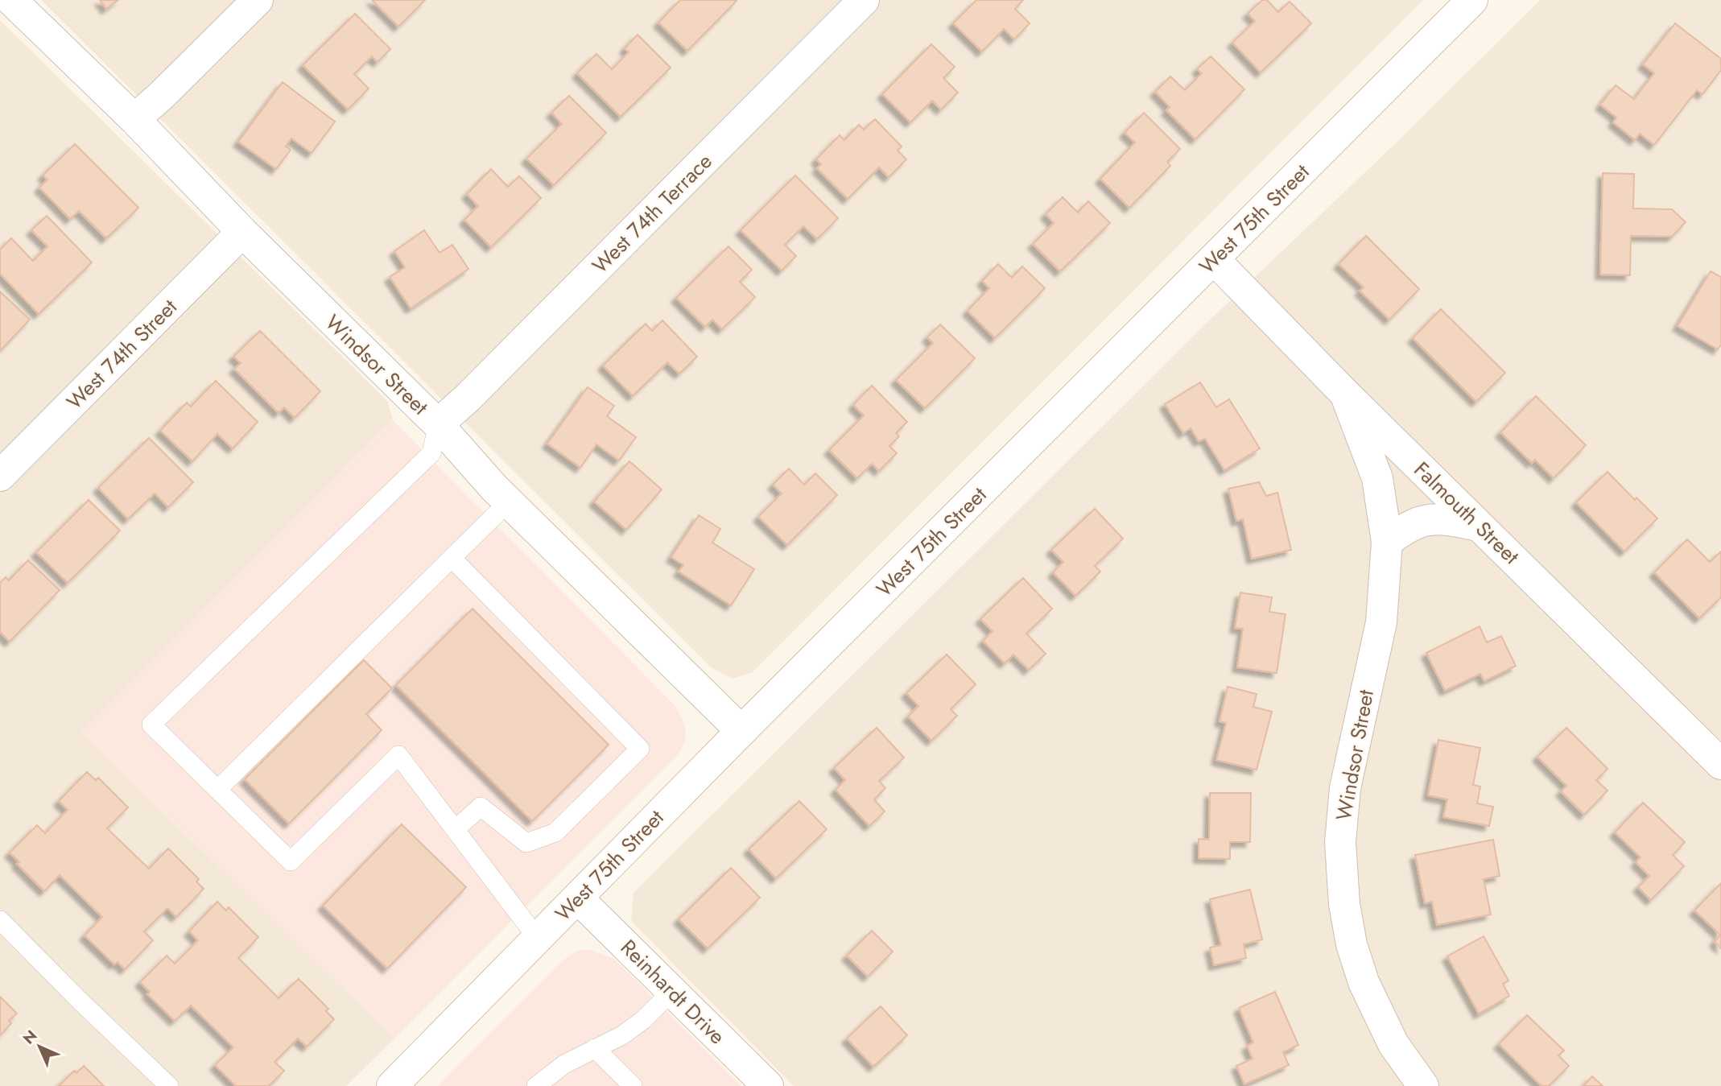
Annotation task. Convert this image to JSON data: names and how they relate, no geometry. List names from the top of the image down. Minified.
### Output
{"streets":{"street":["West 74th Terrace","West 75th Street","West 74th Street","Windsor Street","Falmouth Street","Reinhardt Drive"]},"crossings":[["West 74th Terrace","Windsor Street"],["West 75th Street","Windsor Street"],["West 75th Street","Falmouth Street"],["West 75th Street","Reinhardt Drive"],["West 74th Street","Windsor Street"],["Windsor Street","Falmouth Street"]],"north":"top left"}
